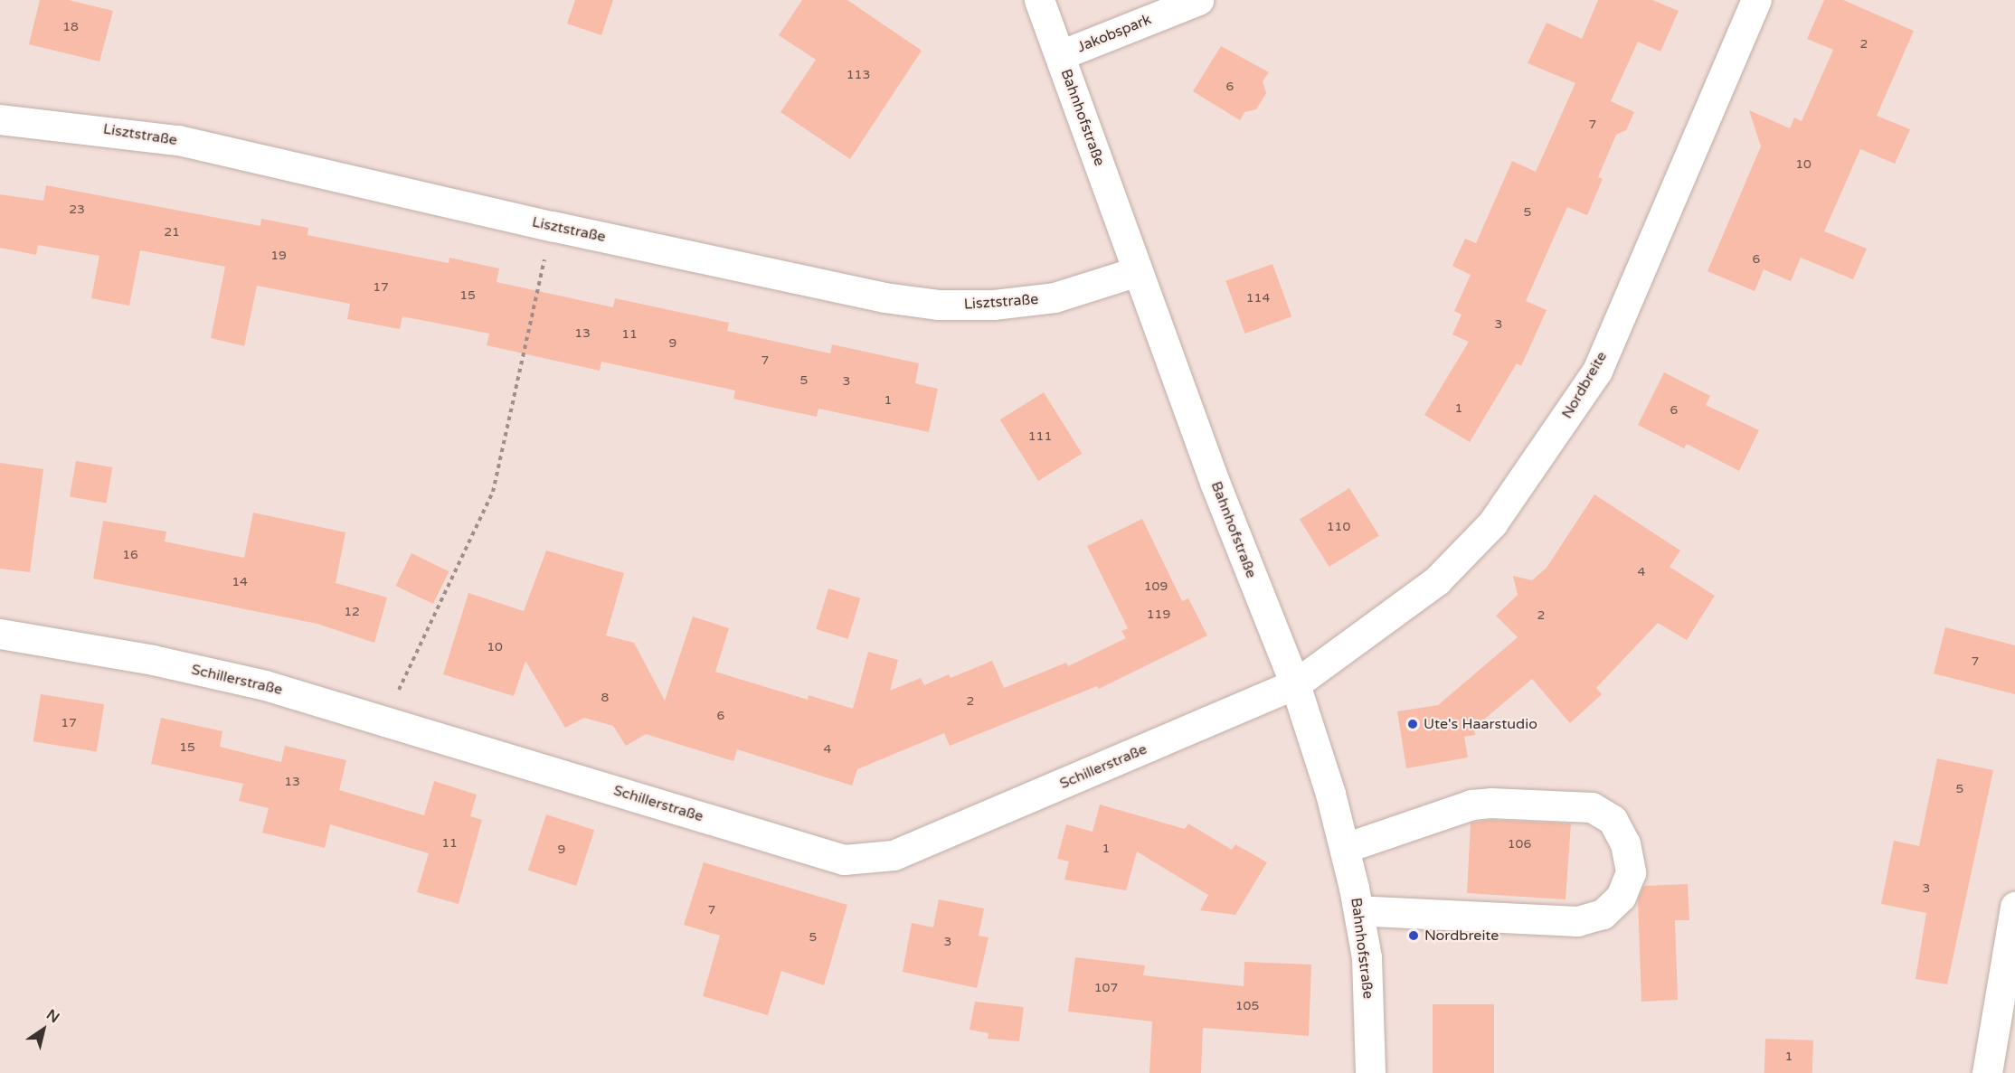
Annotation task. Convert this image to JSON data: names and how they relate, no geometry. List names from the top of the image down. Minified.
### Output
{"streets":{"street":["Jakobspark","Bahnhofstraße","Lisztstraße","Nordbreite","Schillerstraße"]},"crossings":[["Jakobspark","Bahnhofstraße"],["Bahnhofstraße","Lisztstraße"],["Bahnhofstraße","Nordbreite"],["Bahnhofstraße","Schillerstraße"],["Nordbreite","Schillerstraße"]],"places":["Ute's Haarstudio","Nordbreite"],"house_numbers":["18","2","113","6","7","10","23","5","21","19","6","17","15","114","3","13","11","9","7","5","3","1","1","6","111","110","16","4","14","109","12","119","2","10","7","8","2","6","17","15","4","13","5","11","106","1","9","3","7","5","3","107","105","1"],"north":"top right"}
